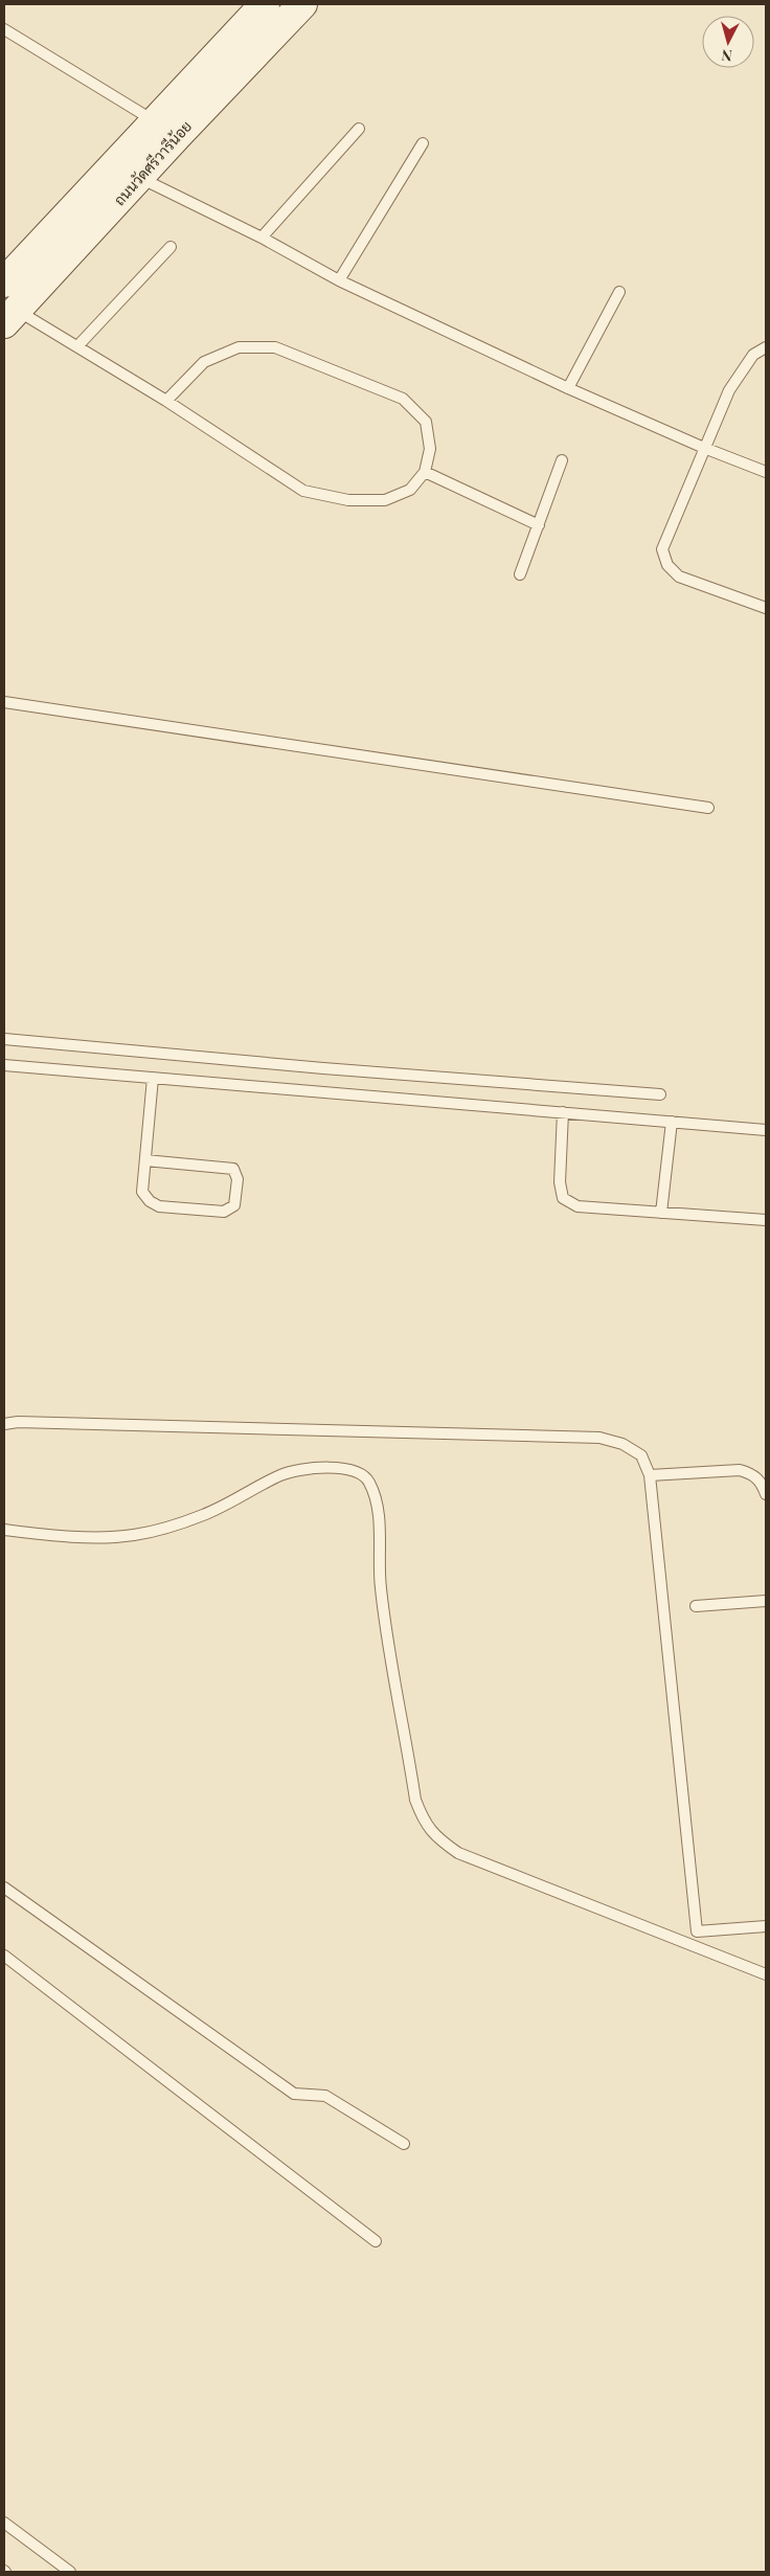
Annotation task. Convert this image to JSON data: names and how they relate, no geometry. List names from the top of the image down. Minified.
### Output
{"streets":{"main road":["ถนนวัดศรีวารีน้อย"]},"north":"bottom"}
